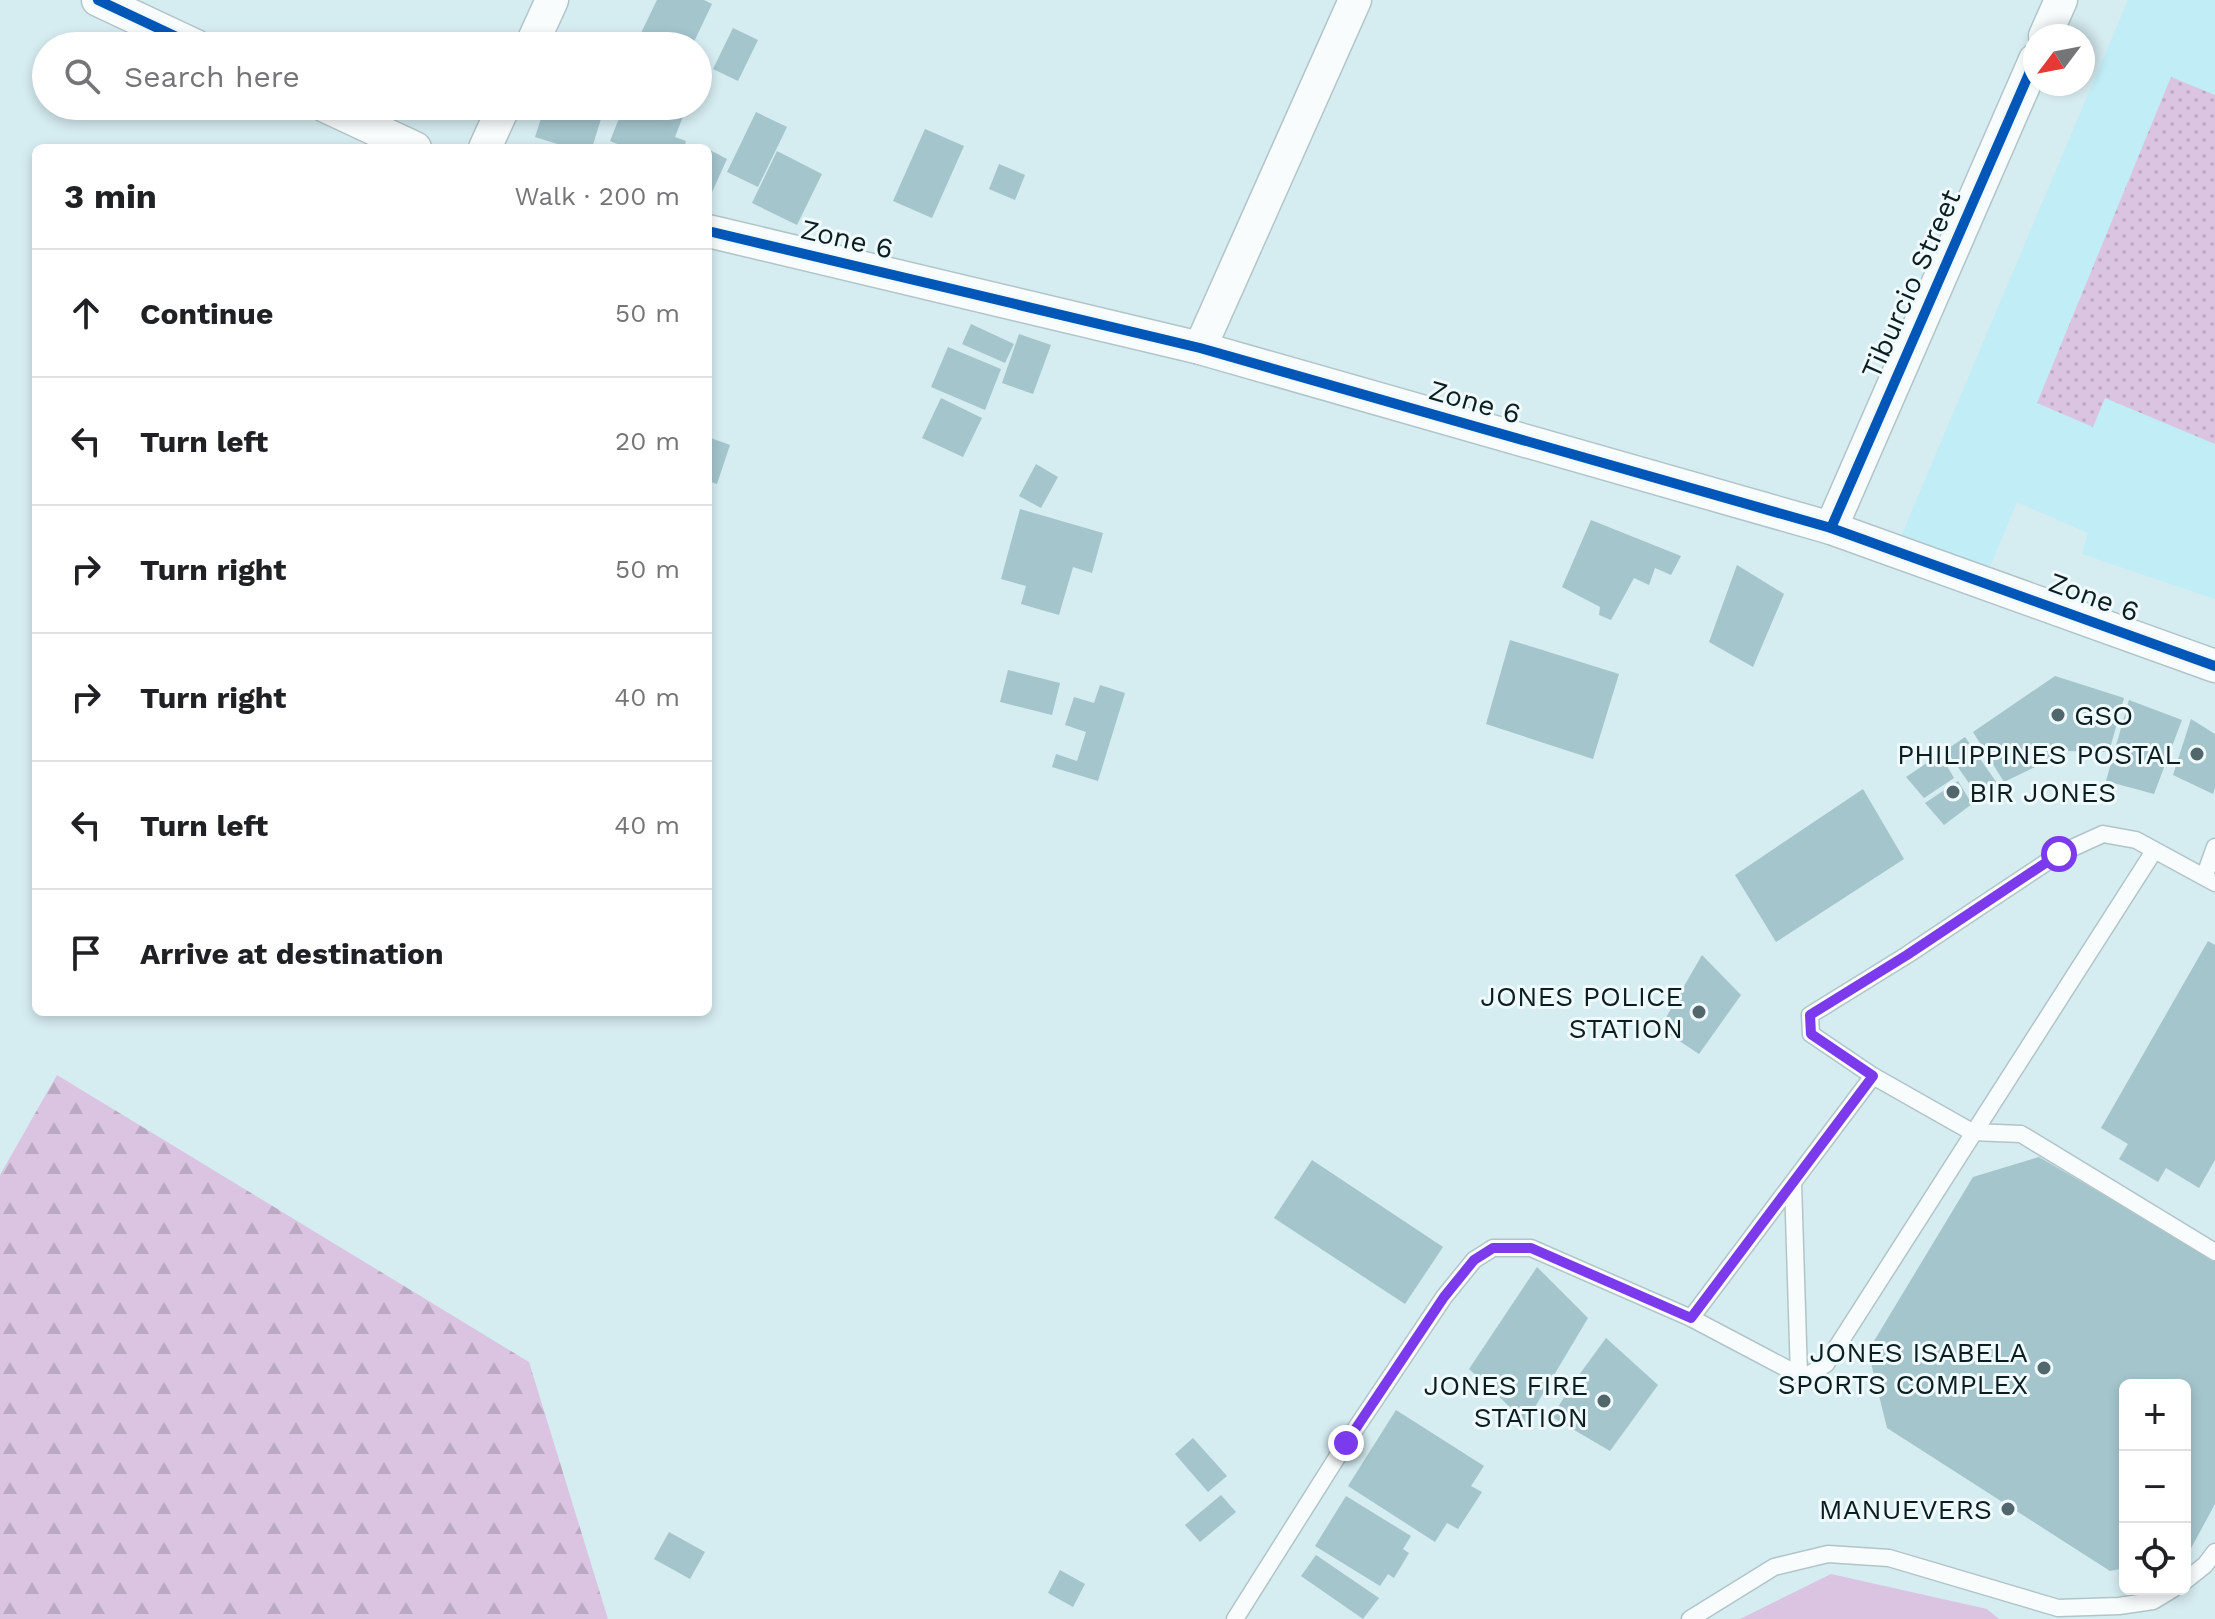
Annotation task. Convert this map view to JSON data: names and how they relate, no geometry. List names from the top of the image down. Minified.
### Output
{"streets":{"street":["Zone 6","Tiburcio Street"]},"crossings":[["Zone 6","Tiburcio Street"]],"places":["GSO","PHILIPPINES POSTAL","BIR JONES","JONES POLICE STATION","JONES ISABELA SPORTS COMPLEX","JONES FIRE STATION","MANUEVERS"],"north":"bottom left","page":{"search":"Search here","heading":["3 min","Walk · 200 m"],"list":[["Continue","50 m"],["Turn left","20 m"],["Turn right","50 m"],["Turn right","40 m"],["Turn left","40 m"],"Arrive at destination"],"map_buttons":["+","−"]}}
